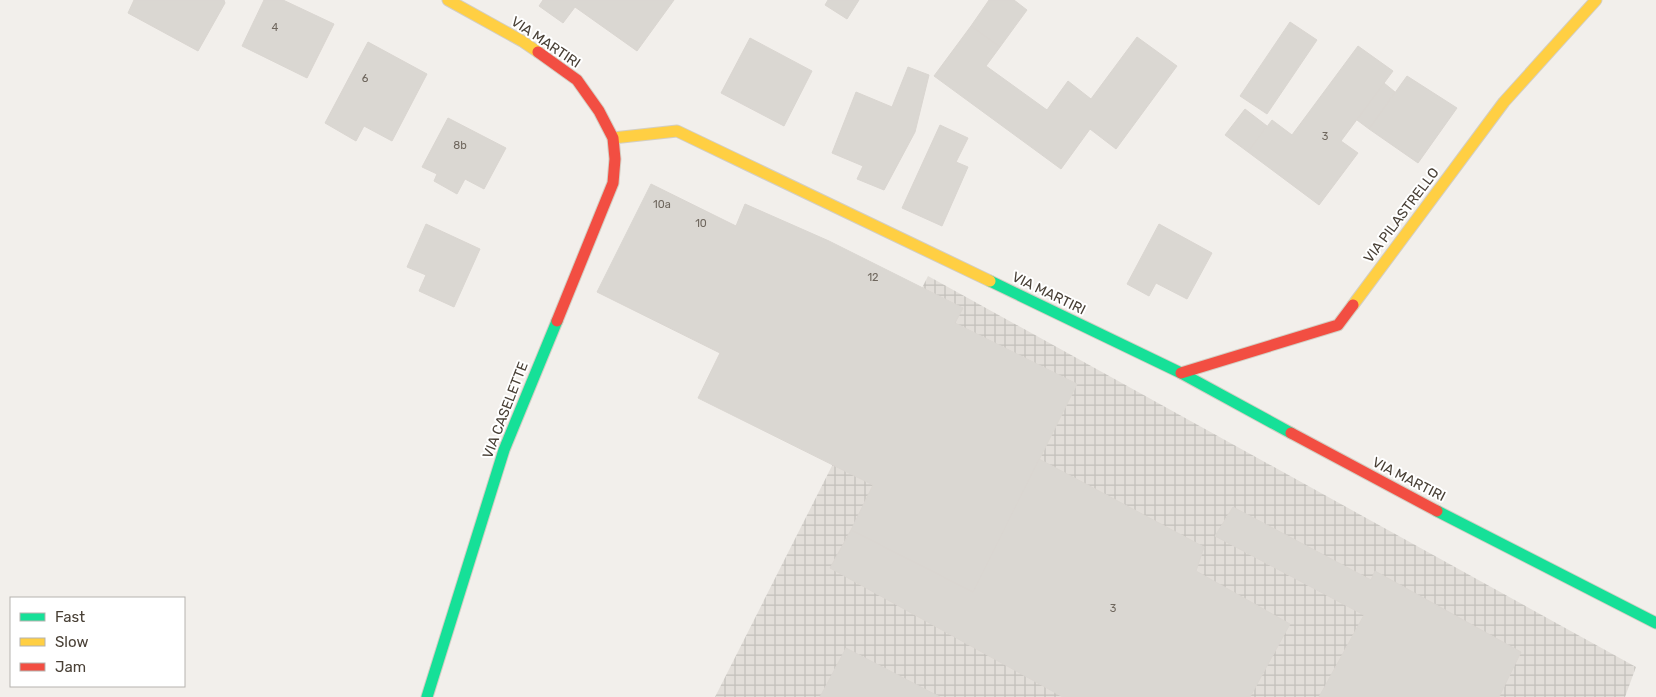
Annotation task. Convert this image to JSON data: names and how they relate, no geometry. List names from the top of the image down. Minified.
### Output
{"streets":{"street":["VIA MARTIRI","VIA PILASTRELLO","VIA CASELETTE"]},"crossings":[["VIA MARTIRI","VIA PILASTRELLO"],["VIA MARTIRI","VIA CASELETTE"]],"house_numbers":["4","6","3","8b","10a","10","12","3"],"legend":["Fast","Slow","Jam"]}
